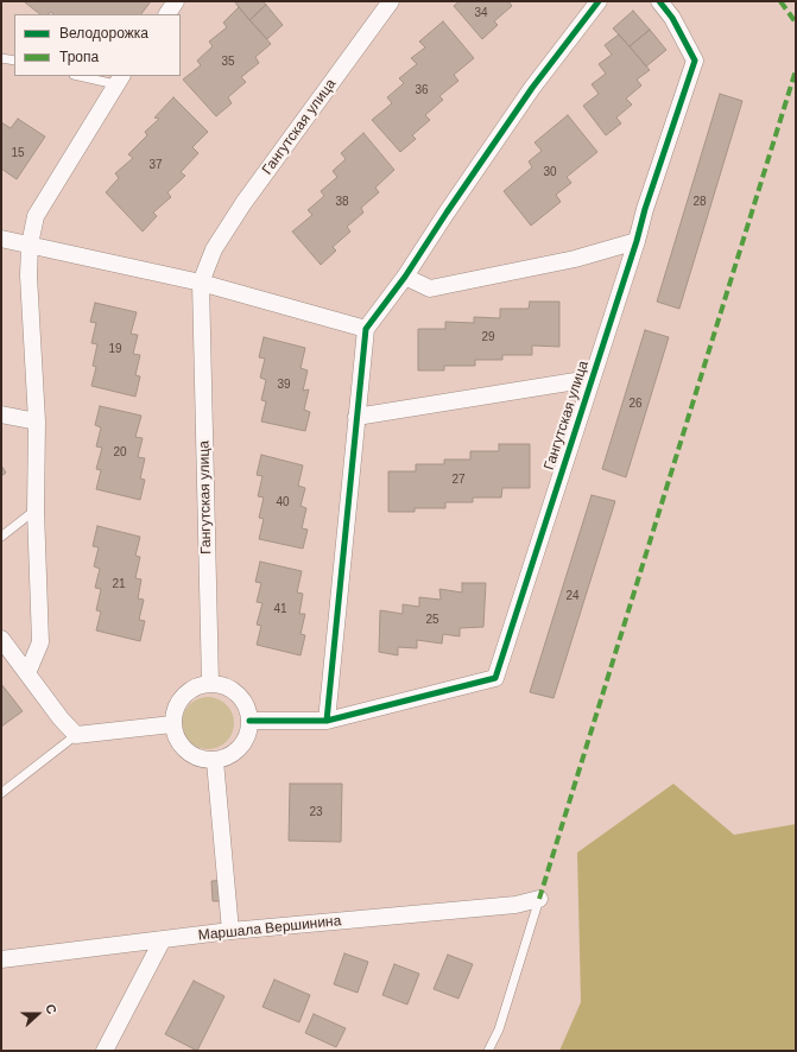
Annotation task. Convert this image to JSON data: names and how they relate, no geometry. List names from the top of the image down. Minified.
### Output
{"streets":{"street":["Гангутская улица","Маршала Вершинина"]},"house_numbers":["34","35","36","15","37","30","38","28","29","19","39","26","20","27","40","21","24","41","25","23"],"legend":["Велодорожка","Тропа"],"north":"right"}
